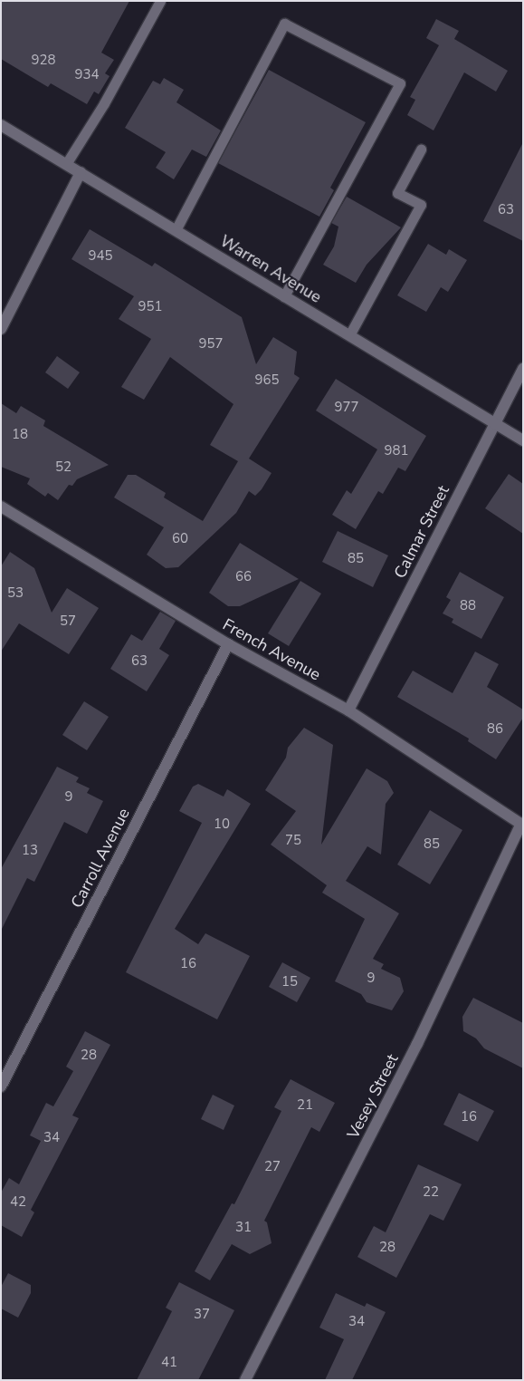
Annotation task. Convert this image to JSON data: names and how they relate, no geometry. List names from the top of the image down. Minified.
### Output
{"streets":{"street":["Warren Avenue","Calmar Street","French Avenue","Carroll Avenue","Vesey Street"]},"crossings":[["Warren Avenue","Calmar Street"],["Calmar Street","French Avenue"],["French Avenue","Carroll Avenue"],["French Avenue","Vesey Street"]],"house_numbers":["928","934","63","945","951","957","965","977","18","981","52","60","85","66","53","88","57","63","86","9","10","75","85","13","16","9","15","28","21","16","34","27","22","42","31","28","37","34","41"]}
